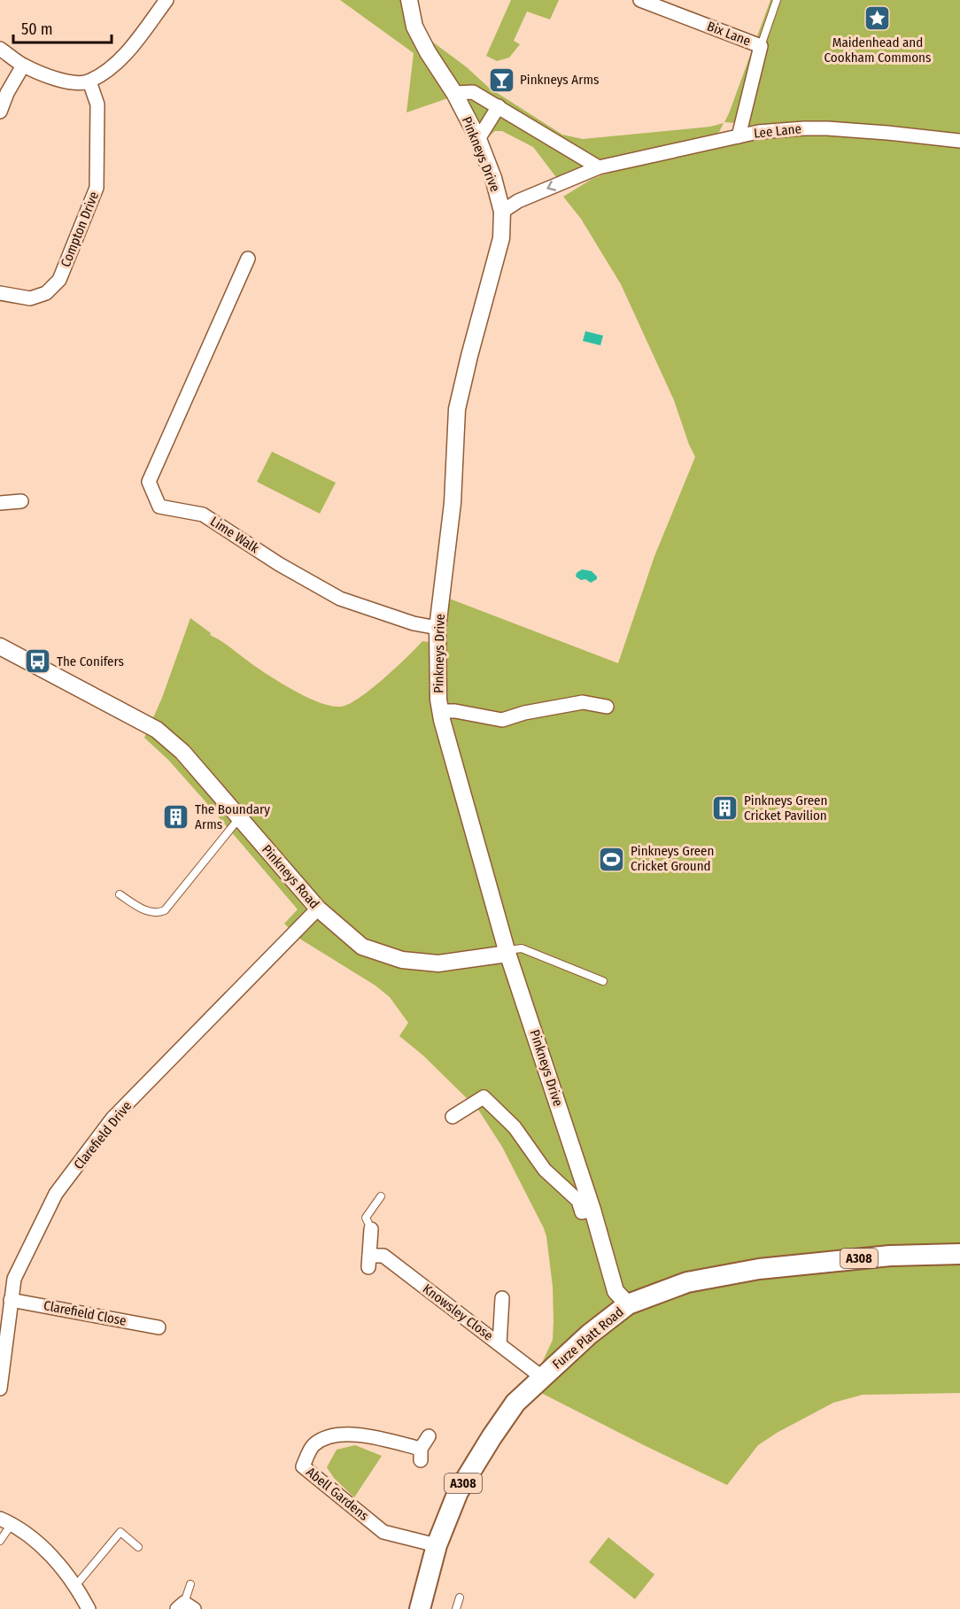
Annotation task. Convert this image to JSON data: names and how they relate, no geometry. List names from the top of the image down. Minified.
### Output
{"streets":{"main road":["A308","Furze Platt Road"],"street":["Bix Lane","Lee Lane","Pinkneys Drive","Compton Drive","Lime Walk","Pinkneys Road","Clarefield Drive","Knowsley Close","Clarefield Close","Abell Gardens"]},"crossings":[["Bix Lane","Lee Lane"],["Lee Lane","Pinkneys Drive"],["Pinkneys Drive","Lime Walk"],["Pinkneys Drive","Pinkneys Road"],["Pinkneys Drive","Furze Platt Road"],["Pinkneys Road","Clarefield Drive"],["Clarefield Drive","Clarefield Close"],["Knowsley Close","Furze Platt Road"],["Furze Platt Road","Abell Gardens"]],"places":{"place":["Maidenhead and Cookham Commons"],"bar":["Pinkneys Arms"],"bus stop":["The Conifers"],"building":["Pinkneys Green Cricket Pavilion","The Boundary Arms"],"sports":["Pinkneys Green Cricket Ground"]},"scale_bar":"50 m"}
